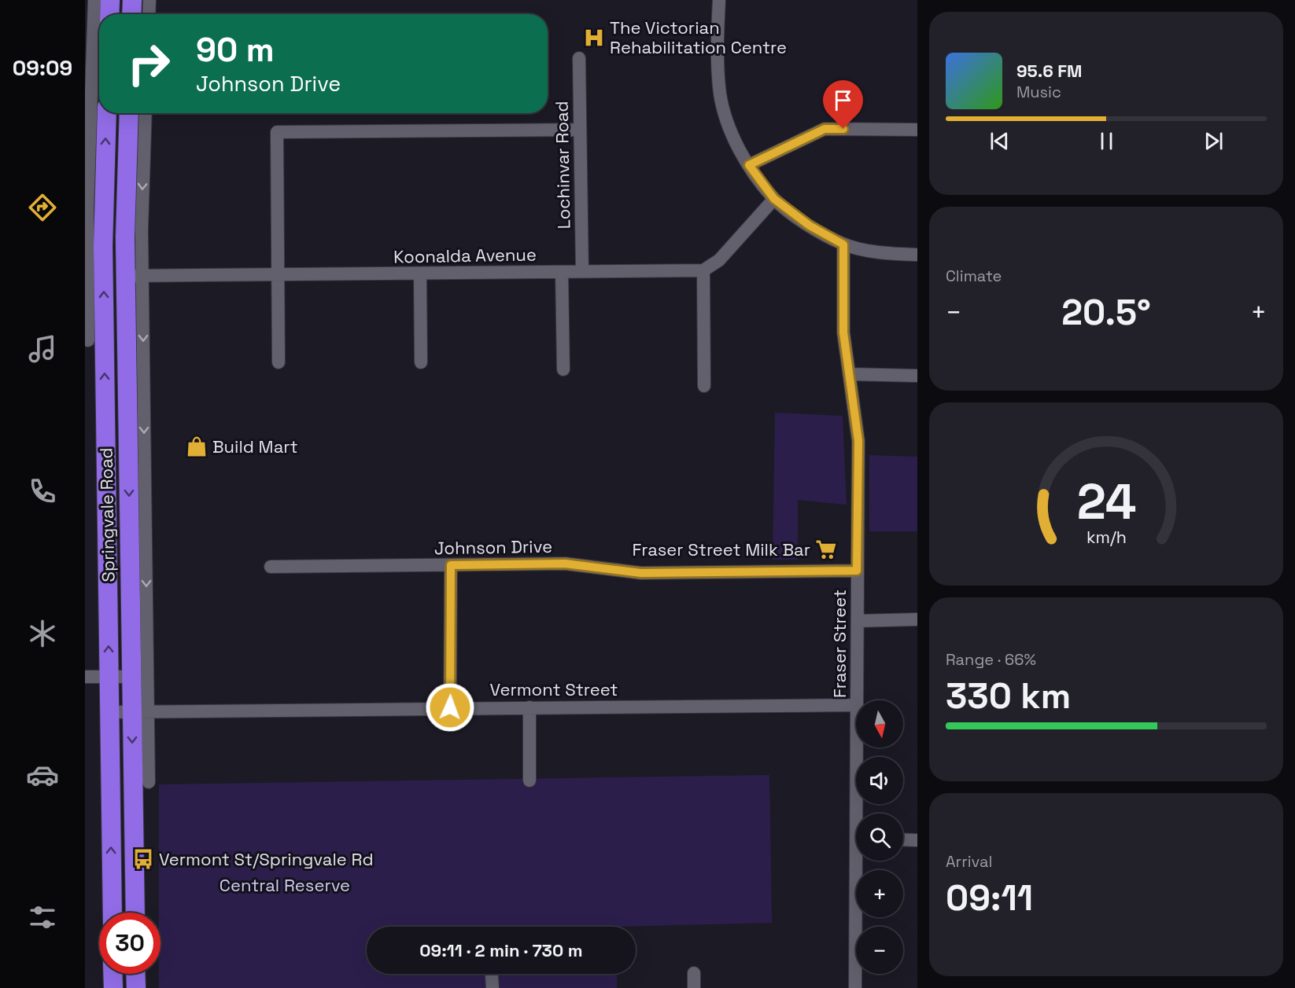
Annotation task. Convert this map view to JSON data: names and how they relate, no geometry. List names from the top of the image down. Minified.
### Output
{"streets":{"highway":["Springvale Road"],"street":["Lochinvar Road","Koonalda Avenue","Johnson Drive","Fraser Street","Vermont Street"]},"crossings":[["Lochinvar Road","Koonalda Avenue"],["Koonalda Avenue","Springvale Road"],["Springvale Road","Vermont Street"],["Johnson Drive","Fraser Street"]],"parks":["Central Reserve"],"places":{"hospital":["The Victorian Rehabilitation Centre"],"shop":["Build Mart"],"supermarket":["Fraser Street Milk Bar"],"bus stop":["Vermont St/Springvale Rd"]},"north":"bottom","page":{"tabs":"09:09","turn":["90 m","Johnson Drive"],"song":["95.6 FM","Music"],"tile":["Climate",["Range · 66%","330 km"],["Arrival","09:11"]],"heat":["−","20.5°","+"],"map_buttons":["+","−"],"limit":"30","trip":"09:11 · 2 min · 730 m","gauge":["24","km/h"]}}
